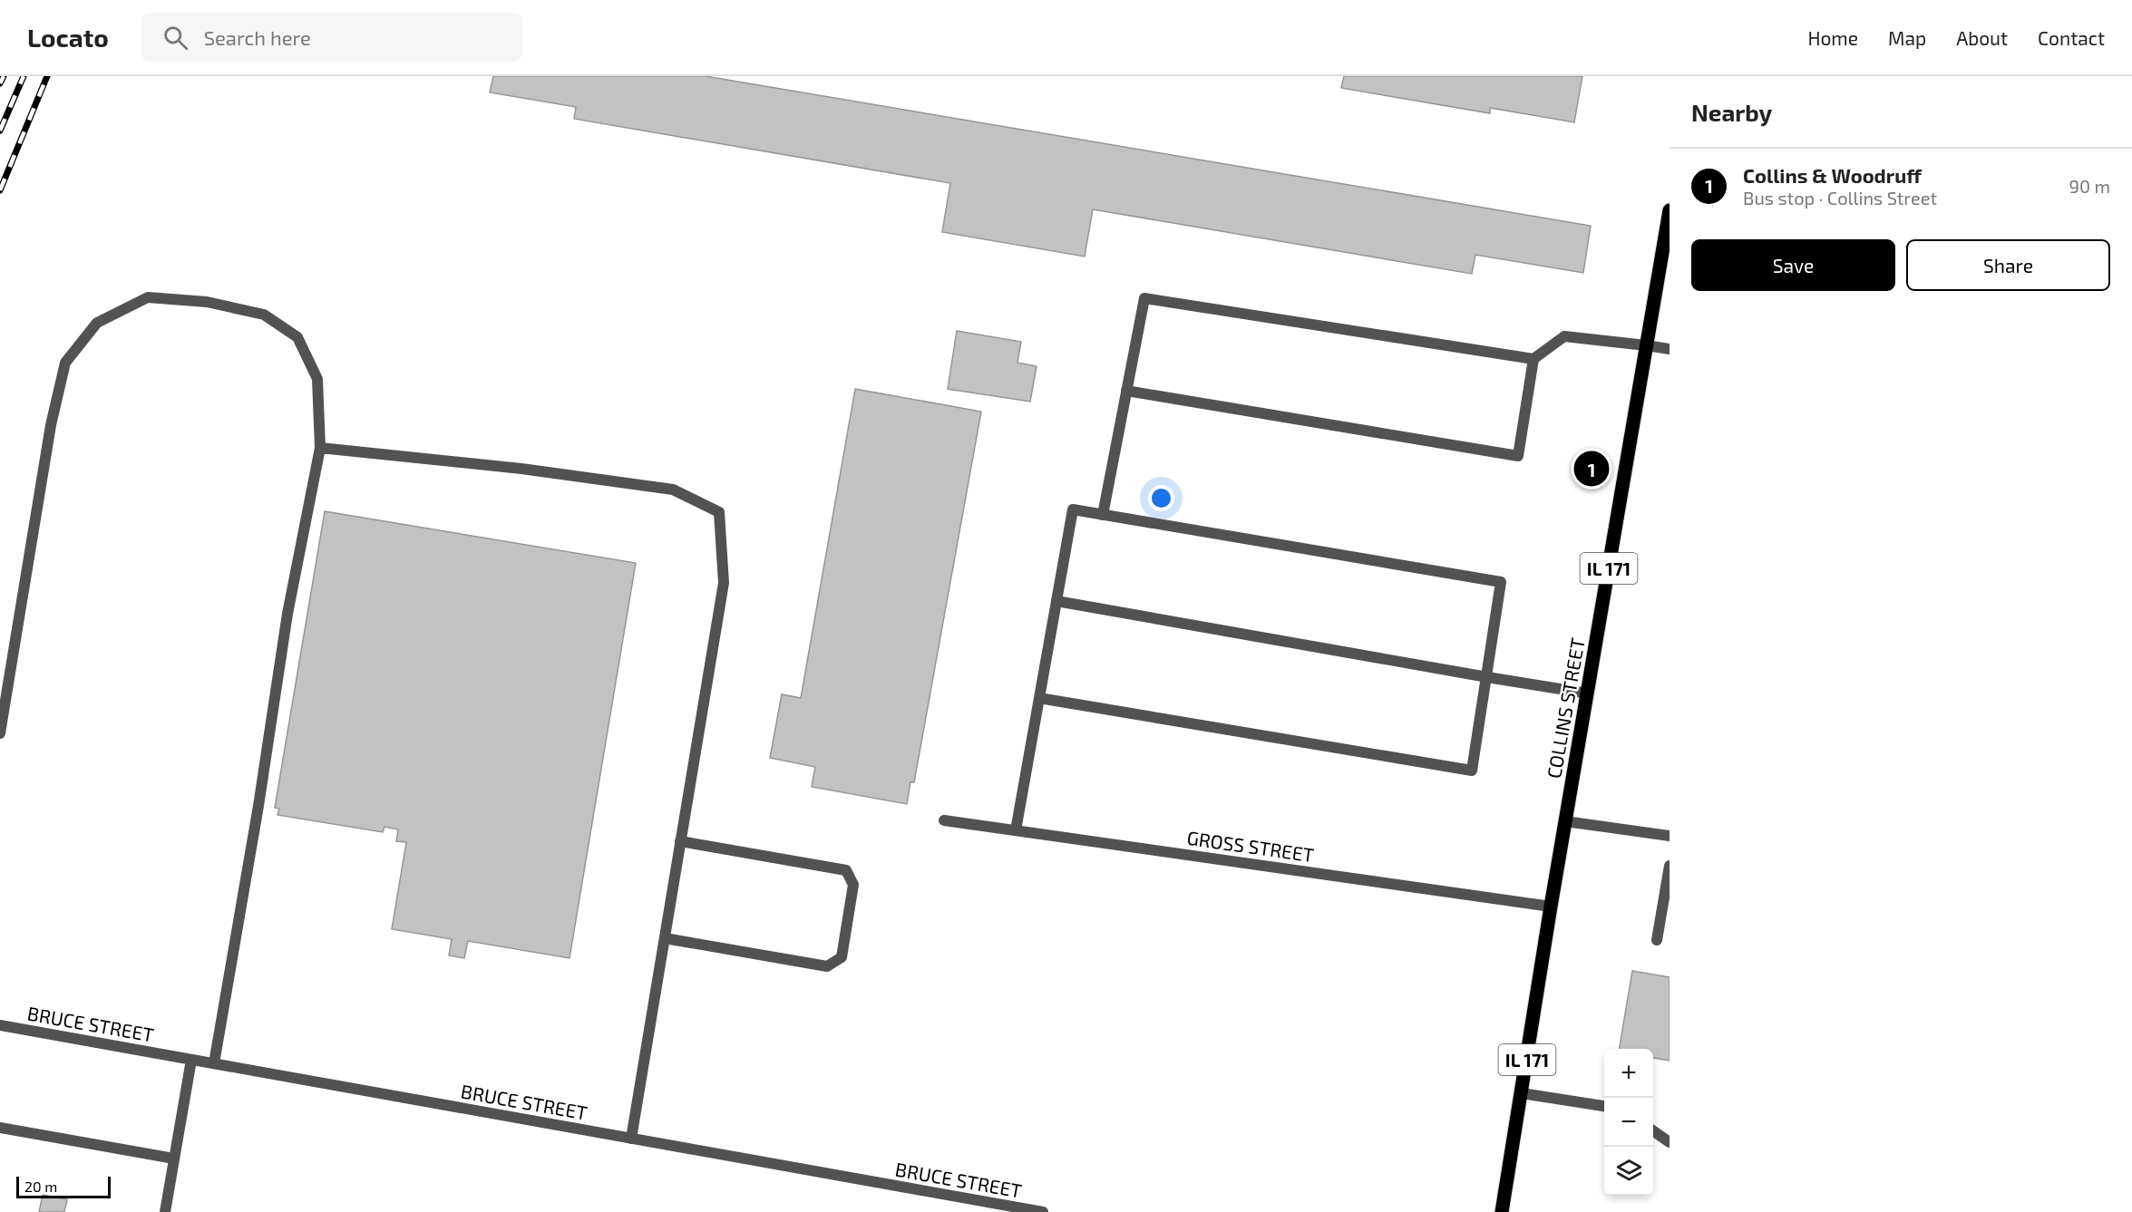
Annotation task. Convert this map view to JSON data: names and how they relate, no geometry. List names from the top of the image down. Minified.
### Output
{"streets":{"main road":["IL 171","COLLINS STREET"],"street":["GROSS STREET","BRUCE STREET"]},"crossings":[["COLLINS STREET","GROSS STREET"]],"scale_bar":"20 m","page":{"header":"Locato","search":"Search here","nav":["Home","Map","About","Contact"],"heading":"Nearby","list":[{"mark":"1","name":"Collins & Woodruff","note":"Bus stop · Collins Street","value":"90 m"}],"buttons":["Save","Share"],"pins":"1","map_buttons":["+","−"],"scale":"20 m"}}
